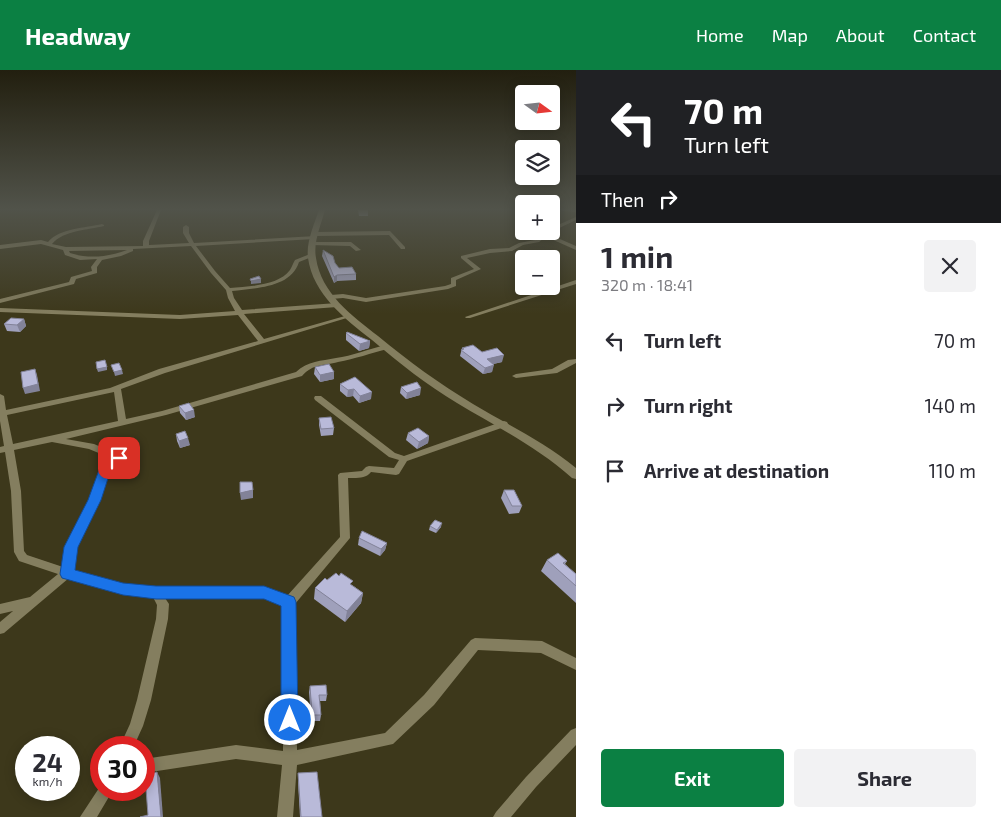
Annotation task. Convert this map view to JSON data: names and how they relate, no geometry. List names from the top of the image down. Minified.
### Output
{"north":"right","page":{"header":"Headway","nav":["Home","Map","About","Contact"],"turn":["70 m","Turn left"],"map_buttons":["+","−"],"then":"Then","heading":["1 min","320 m · 18:41"],"list":[{"name":"Turn left","value":"70 m"},{"name":"Turn right","value":"140 m"},{"name":"Arrive at destination","value":"110 m"}],"speed":"24 km/h","limit":"30","buttons":["Exit","Share"]}}
